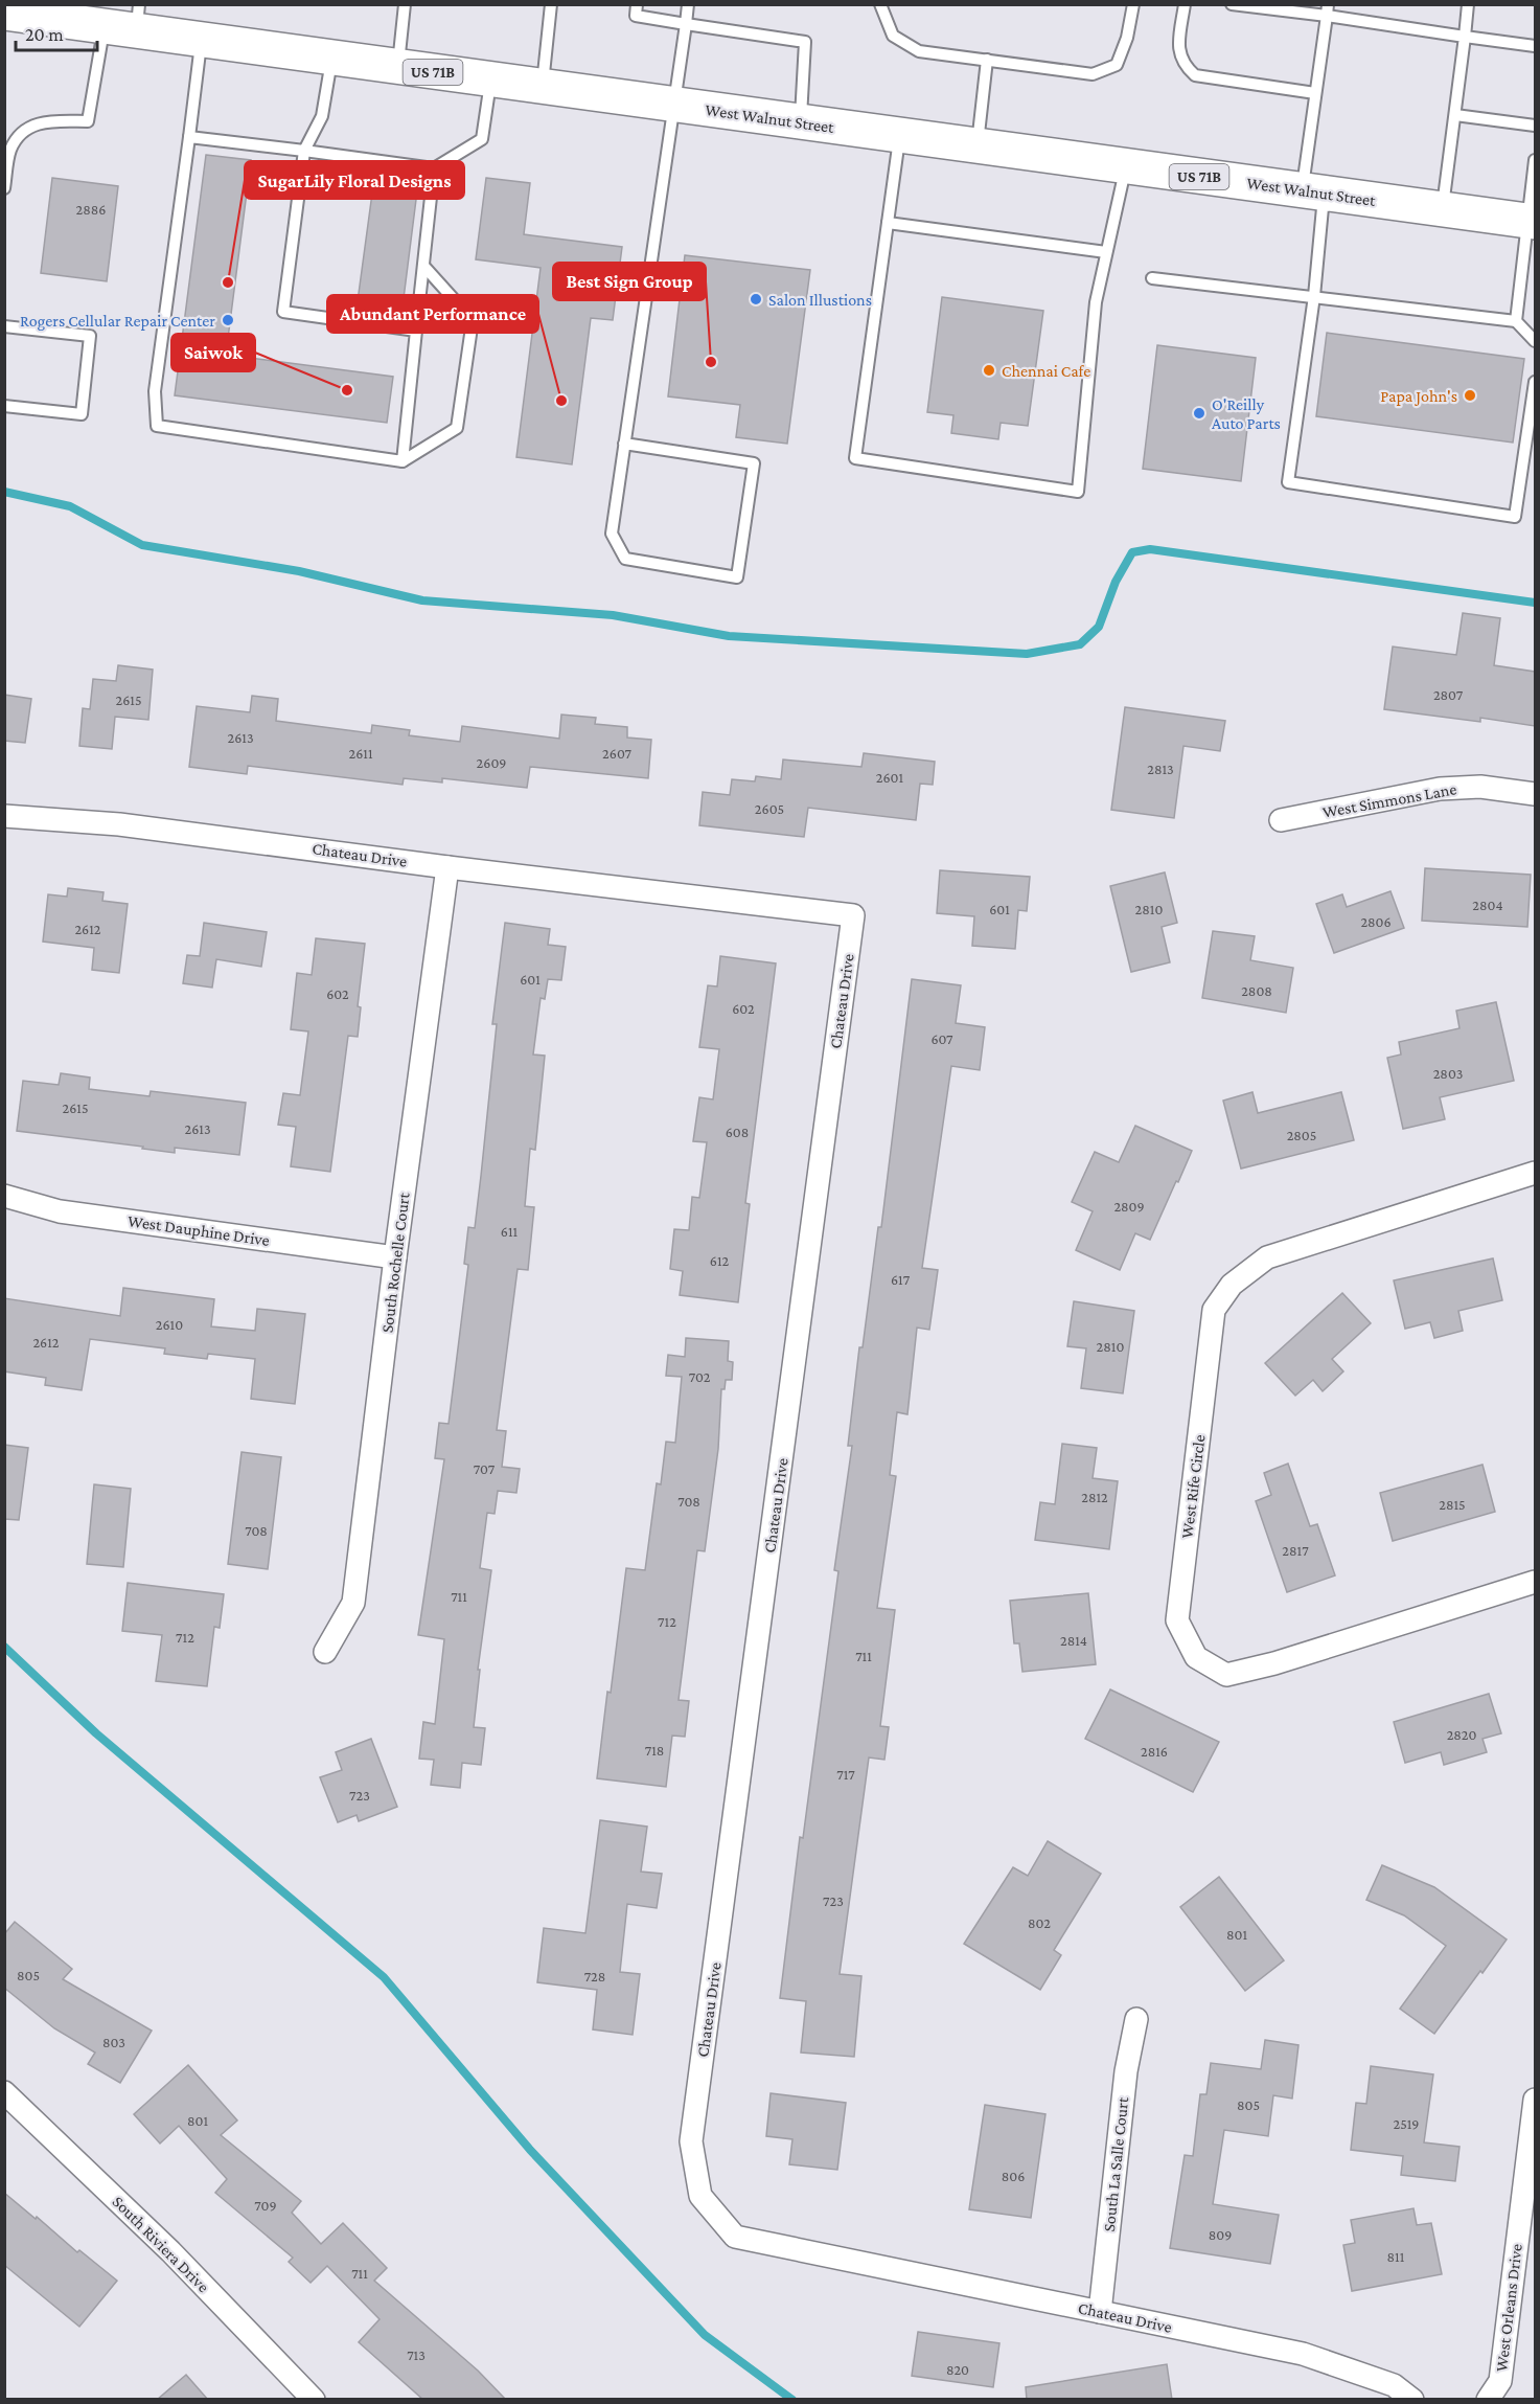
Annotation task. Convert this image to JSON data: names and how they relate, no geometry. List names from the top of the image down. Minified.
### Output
{"streets":{"main road":["US 71B","West Walnut Street"],"street":["West Simmons Lane","Chateau Drive","West Dauphine Drive","South Rochelle Court","West Rife Circle","South La Salle Court","South Riviera Drive","West Orleans Drive"]},"crossings":[["Chateau Drive","South Rochelle Court"],["Chateau Drive","South La Salle Court"],["West Dauphine Drive","South Rochelle Court"]],"places":["SugarLily Floral Designs","Salon Illustions","Rogers Cellular Repair Center","Best Sign Group","Chennai Cafe","Saiwok","Papa John's","Abundant Performance","O'Reilly Auto Parts"],"house_numbers":["2886","2807","2615","2613","2611","2607","2609","2813","2601","2605","2804","601","2810","2806","2612","601","2808","602","602","607","2803","2615","2613","608","2805","2809","611","612","617","2610","2612","2810","702","707","2812","708","2815","708","2817","711","712","712","2814","711","2820","718","2816","717","723","723","802","801","805","728","803","805","801","2519","806","709","809","811","711","713","820"],"scale_bar":"20 m"}
